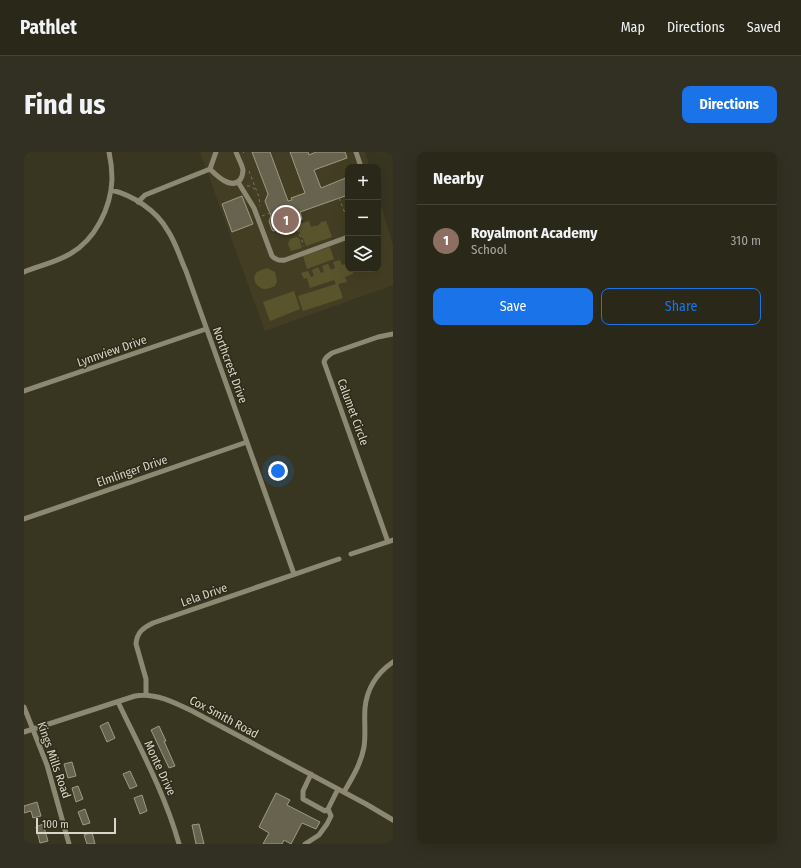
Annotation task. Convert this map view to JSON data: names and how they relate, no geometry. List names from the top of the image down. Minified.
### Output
{"streets":{"street":["Lynnview Drive","Northcrest Drive","Calumet Circle","Elmlinger Drive","Lela Drive","Cox Smith Road","Kings Mills Road","Monte Drive"]},"crossings":[["Lynnview Drive","Northcrest Drive"],["Northcrest Drive","Elmlinger Drive"],["Northcrest Drive","Lela Drive"],["Lela Drive","Cox Smith Road"],["Cox Smith Road","Kings Mills Road"],["Cox Smith Road","Monte Drive"]],"scale_bar":"100 m","page":{"header":"Pathlet","nav":["Map","Directions","Saved"],"buttons":["Directions",["Save","Share"]],"title":"Find us","heading":"Nearby","map_buttons":["+","−"],"list":[{"mark":"1","name":"Royalmont Academy","note":"School","value":"310 m"}],"pins":"1","scale":"100 m"}}
